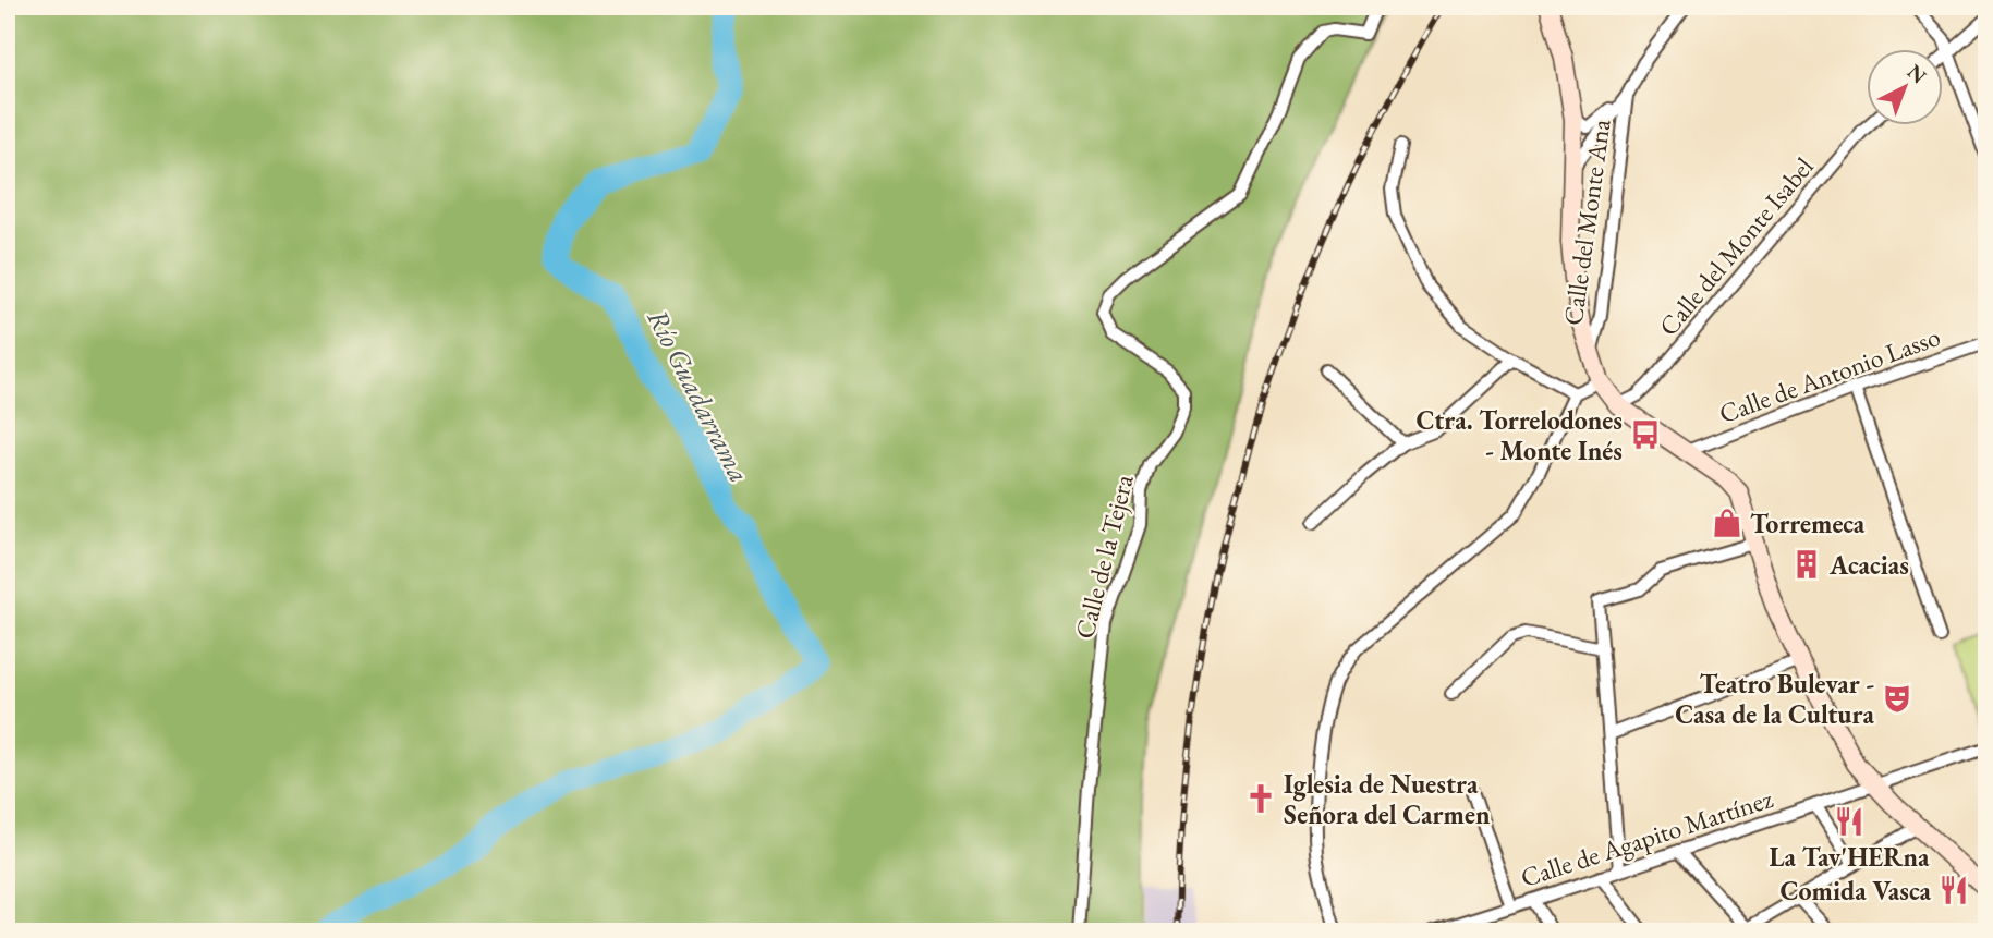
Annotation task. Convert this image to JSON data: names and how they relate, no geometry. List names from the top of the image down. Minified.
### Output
{"streets":{"street":["Calle del Monte Ana","Calle del Monte Isabel","Calle de Antonio Lasso","Calle de la Tejera","Calle de Agapito Martínez"]},"water":["Río Guadarrama"],"places":{"bus stop":["Ctra. Torrelodones - Monte Inés"],"shop":["Torremeca"],"building":["Acacias"],"theatre":["Teatro Bulevar - Casa de la Cultura"],"church":["Iglesia de Nuestra Señora del Carmen"],"restaurant":["La Tav'HERna","Comida Vasca"]},"north":"top right"}
